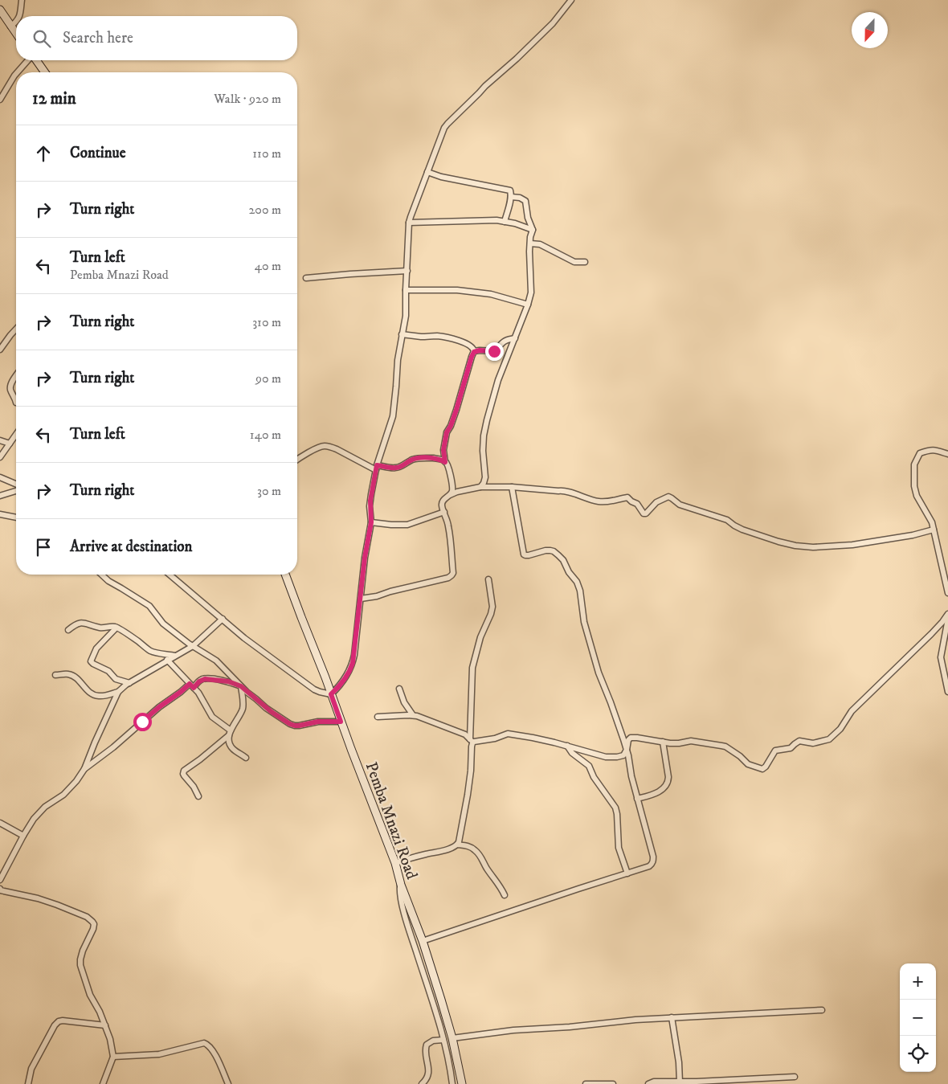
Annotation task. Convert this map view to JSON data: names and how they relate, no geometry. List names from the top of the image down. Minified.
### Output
{"streets":{"main road":["Pemba Mnazi Road"]},"north":"bottom","page":{"search":"Search here","heading":["12 min","Walk · 920 m"],"list":[["Continue","110 m"],["Turn right","200 m"],["Turn left","Pemba Mnazi Road","40 m"],["Turn right","310 m"],["Turn right","90 m"],["Turn left","140 m"],["Turn right","30 m"],"Arrive at destination"],"map_buttons":["+","−"]}}
